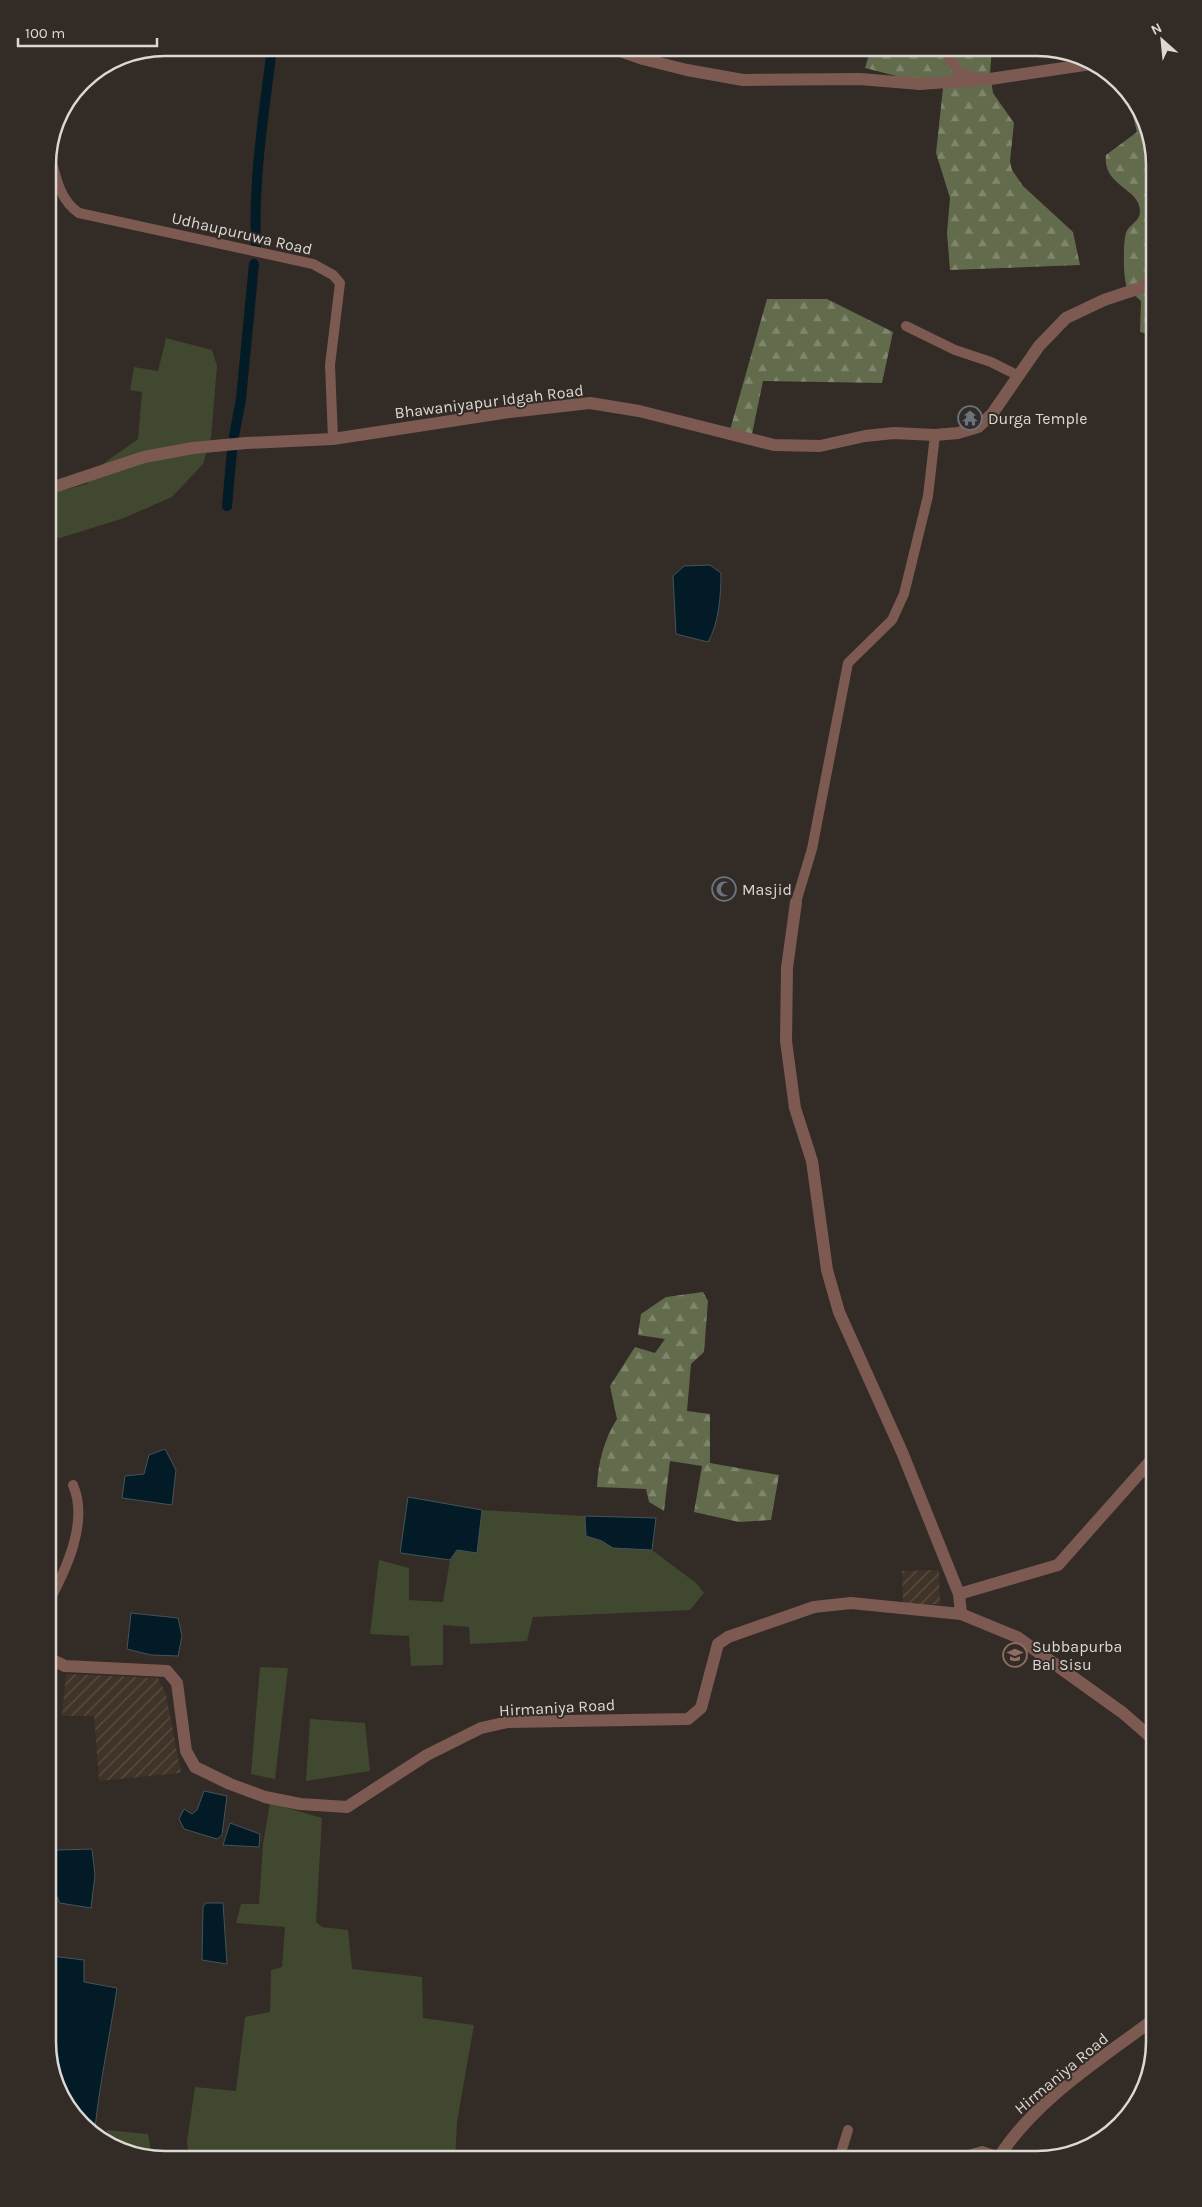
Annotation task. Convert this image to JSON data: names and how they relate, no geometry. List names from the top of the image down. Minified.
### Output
{"streets":{"street":["Udhaupuruwa Road","Bhawaniyapur Idgah Road","Hirmaniya Road"]},"crossings":[["Udhaupuruwa Road","Bhawaniyapur Idgah Road"]],"places":{"temple":["Durga Temple"],"mosque":["Masjid"],"school or university":["Subbapurba Bal Sisu"]},"scale_bar":"100 m","north":"top left"}
